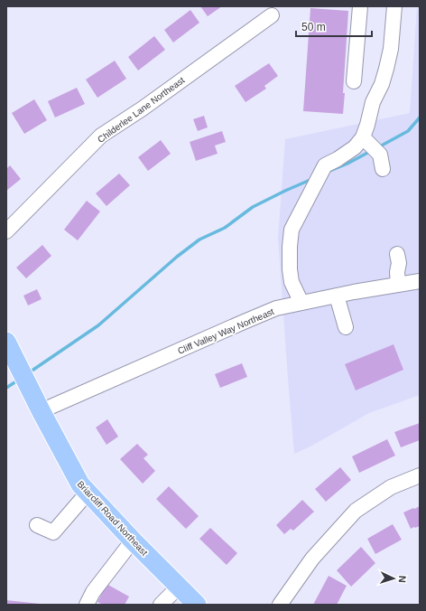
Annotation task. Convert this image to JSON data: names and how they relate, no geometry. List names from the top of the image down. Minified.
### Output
{"streets":{"main road":["Briarcliff Road Northeast"],"street":["Childerlee Lane Northeast","Cliff Valley Way Northeast"]},"crossings":[["Cliff Valley Way Northeast","Briarcliff Road Northeast"]],"scale_bar":"50 m","north":"right"}
